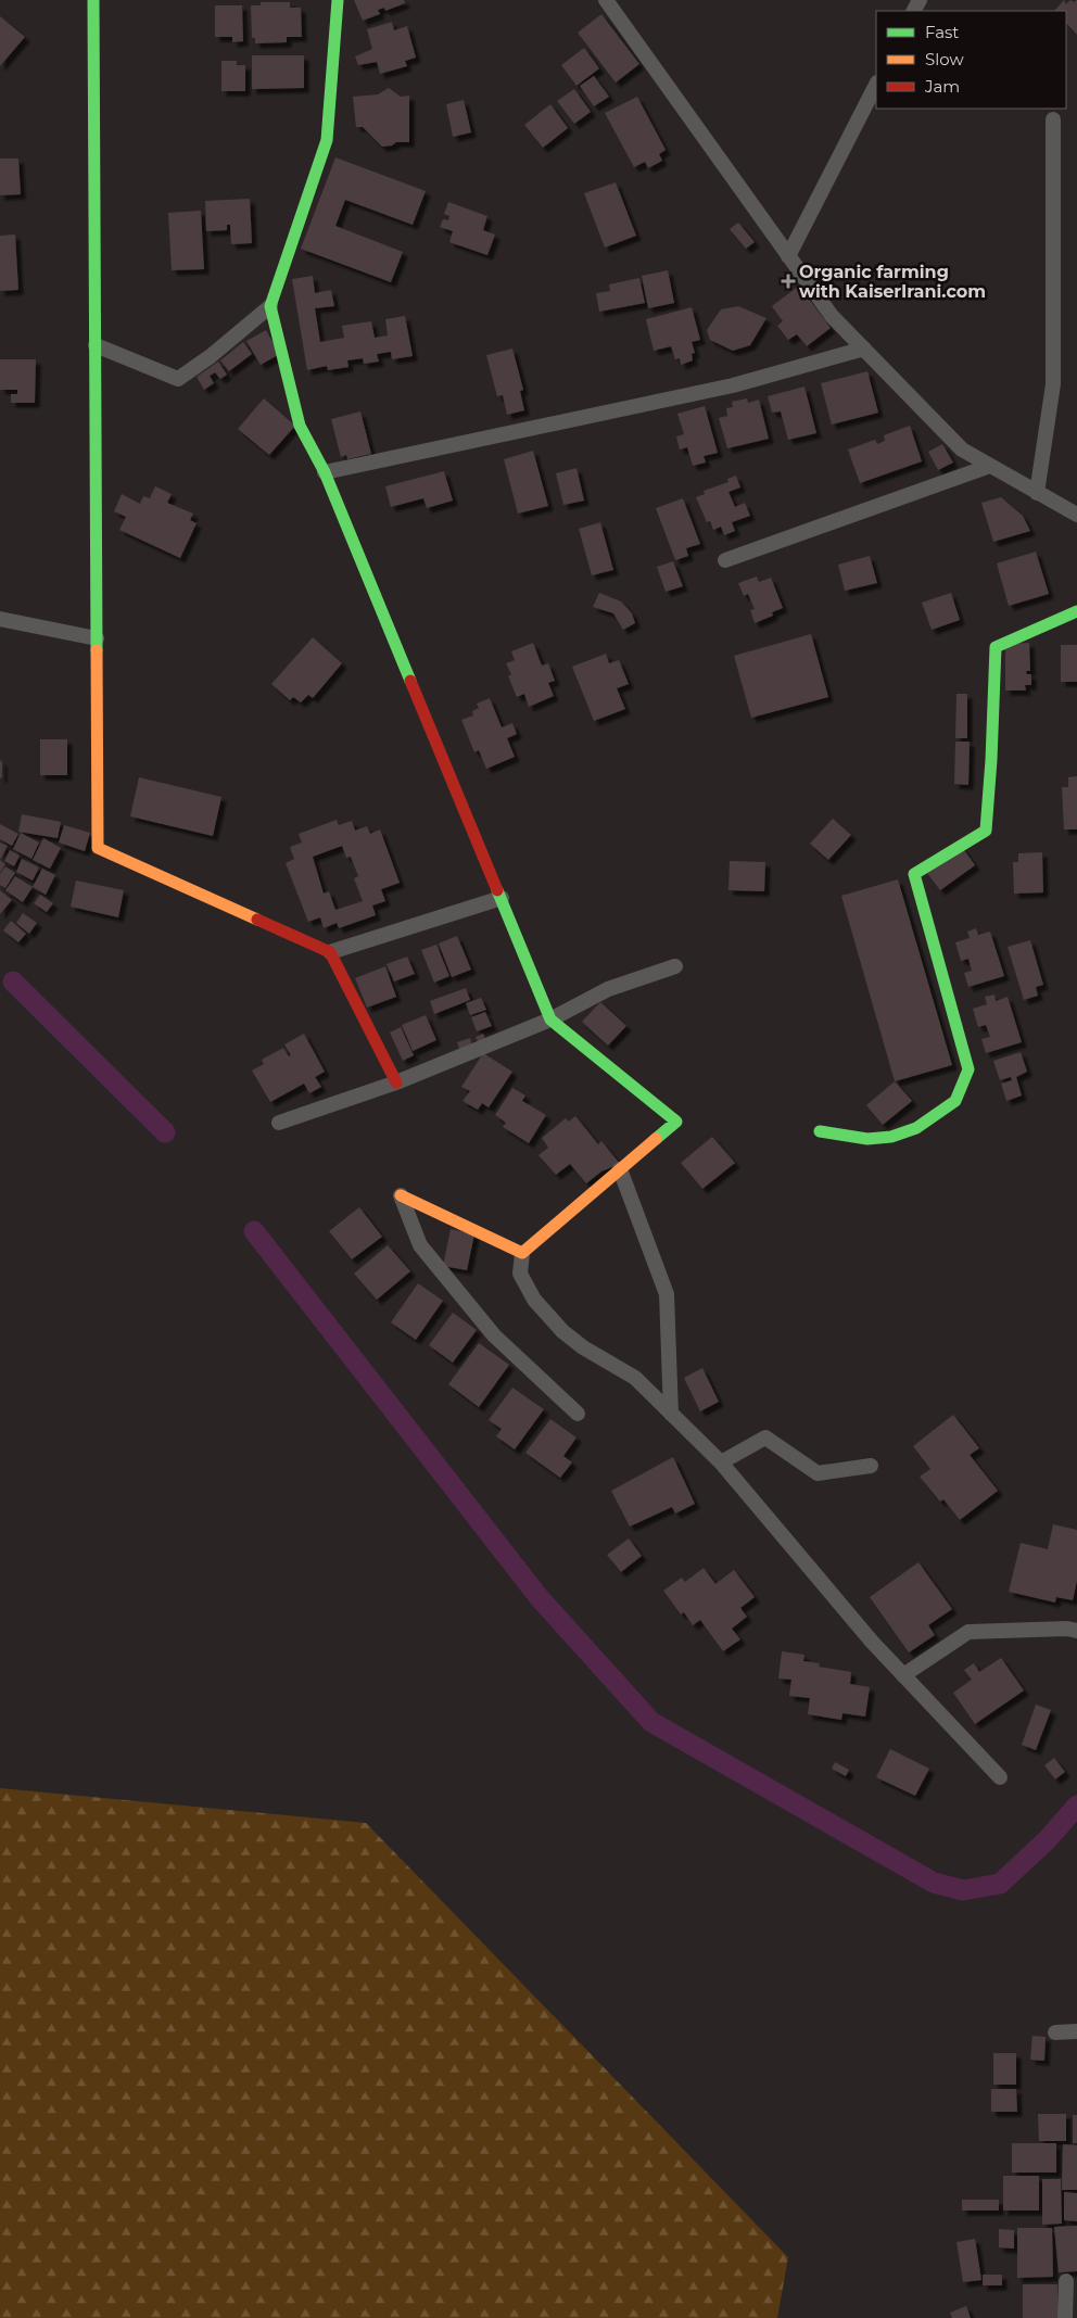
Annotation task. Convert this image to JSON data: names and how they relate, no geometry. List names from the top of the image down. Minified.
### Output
{"places":{"health":["Organic farming with KaiserIrani.com"]},"legend":["Fast","Slow","Jam"]}
